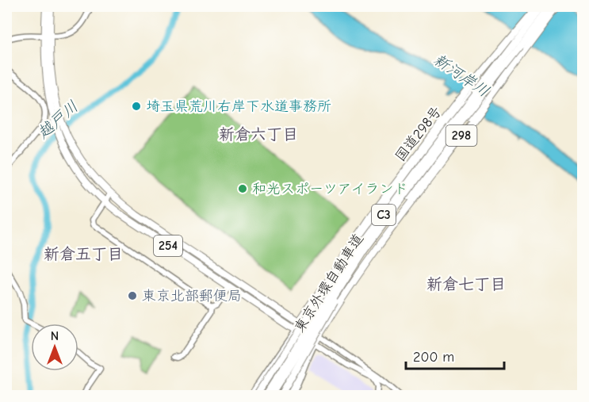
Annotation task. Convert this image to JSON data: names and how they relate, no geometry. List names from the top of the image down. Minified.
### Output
{"streets":{"highway":["国道298号","298","C3","254","東京外環自動車道"]},"crossings":[["国道298号","254"],["298","254"]],"districts":["新倉六丁目","新倉五丁目","新倉七丁目"],"water":["新河岸川","越戸川"],"places":["埼玉県荒川右岸下水道事務所","和光スポーツアイランド","東京北部郵便局"],"scale_bar":"200 m","north":"top"}
